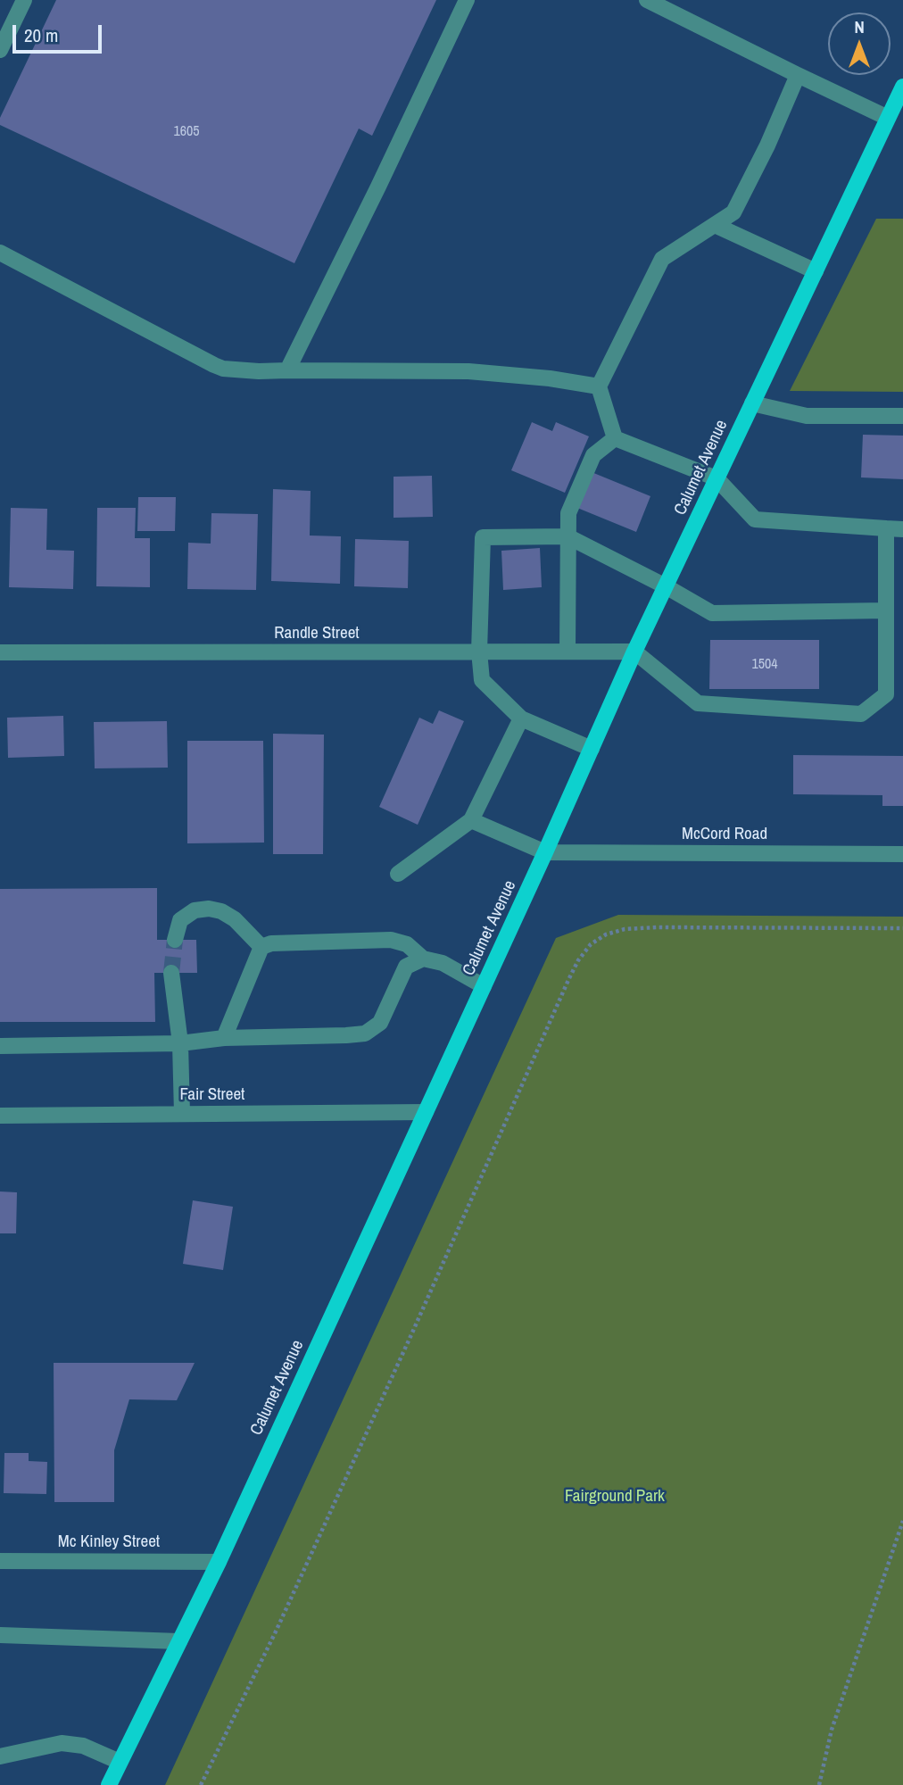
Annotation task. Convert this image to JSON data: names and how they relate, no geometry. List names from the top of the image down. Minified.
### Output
{"streets":{"main road":["Calumet Avenue"],"street":["Randle Street","McCord Road","Fair Street","Mc Kinley Street"]},"crossings":[["Calumet Avenue","Randle Street"],["Calumet Avenue","McCord Road"],["Calumet Avenue","Fair Street"],["Calumet Avenue","Mc Kinley Street"]],"parks":["Fairground Park"],"house_numbers":["1605","1504"],"scale_bar":"20 m","north":"top"}
